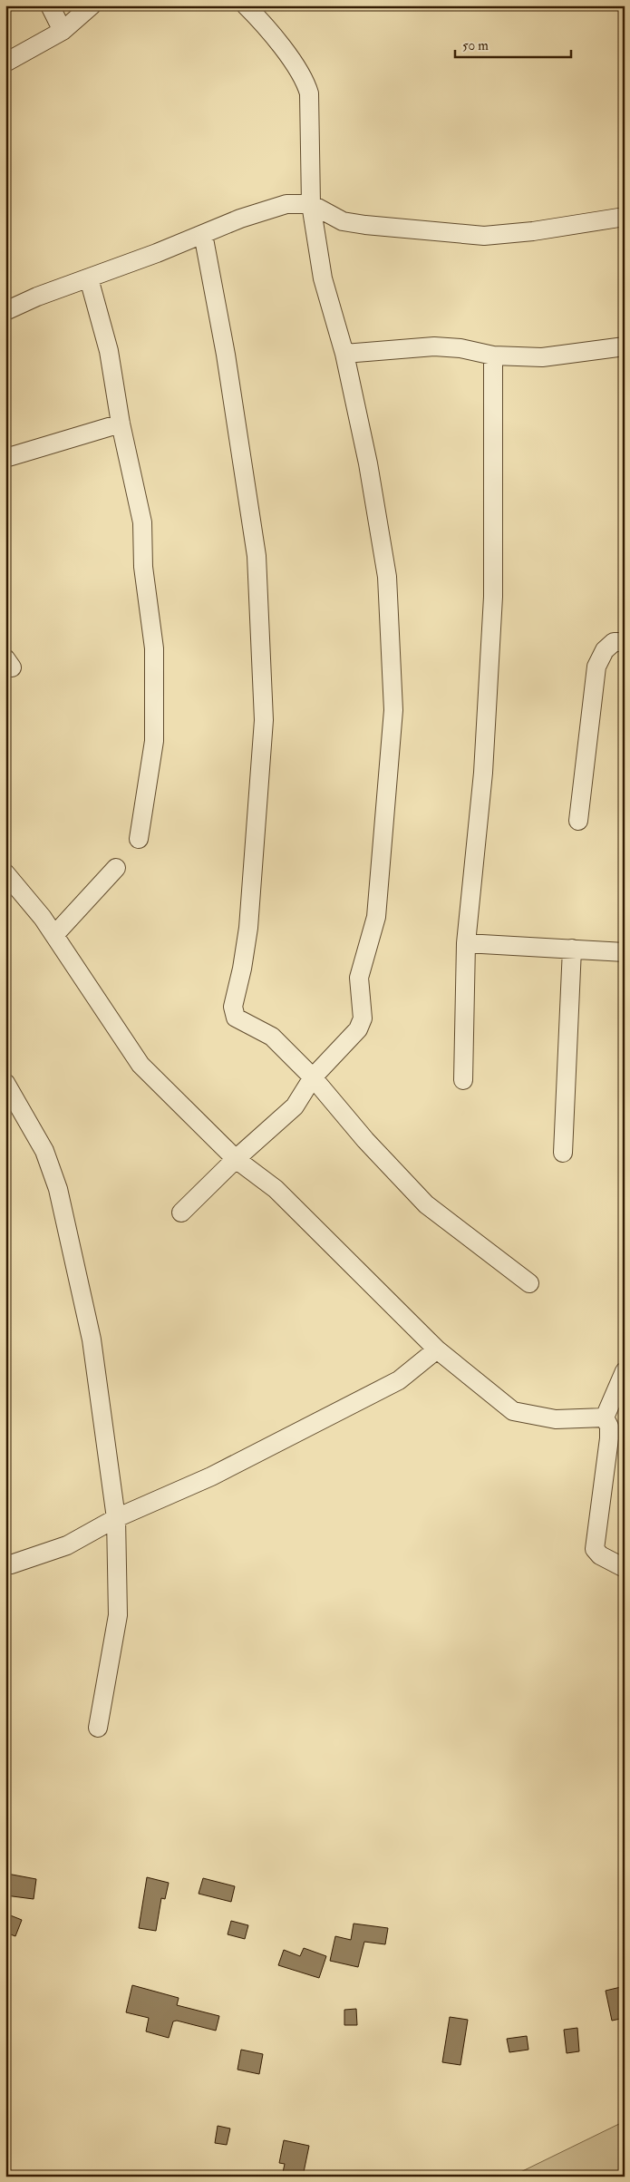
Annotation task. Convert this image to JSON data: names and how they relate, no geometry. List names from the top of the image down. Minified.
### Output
{"scale_bar":"50 m"}
